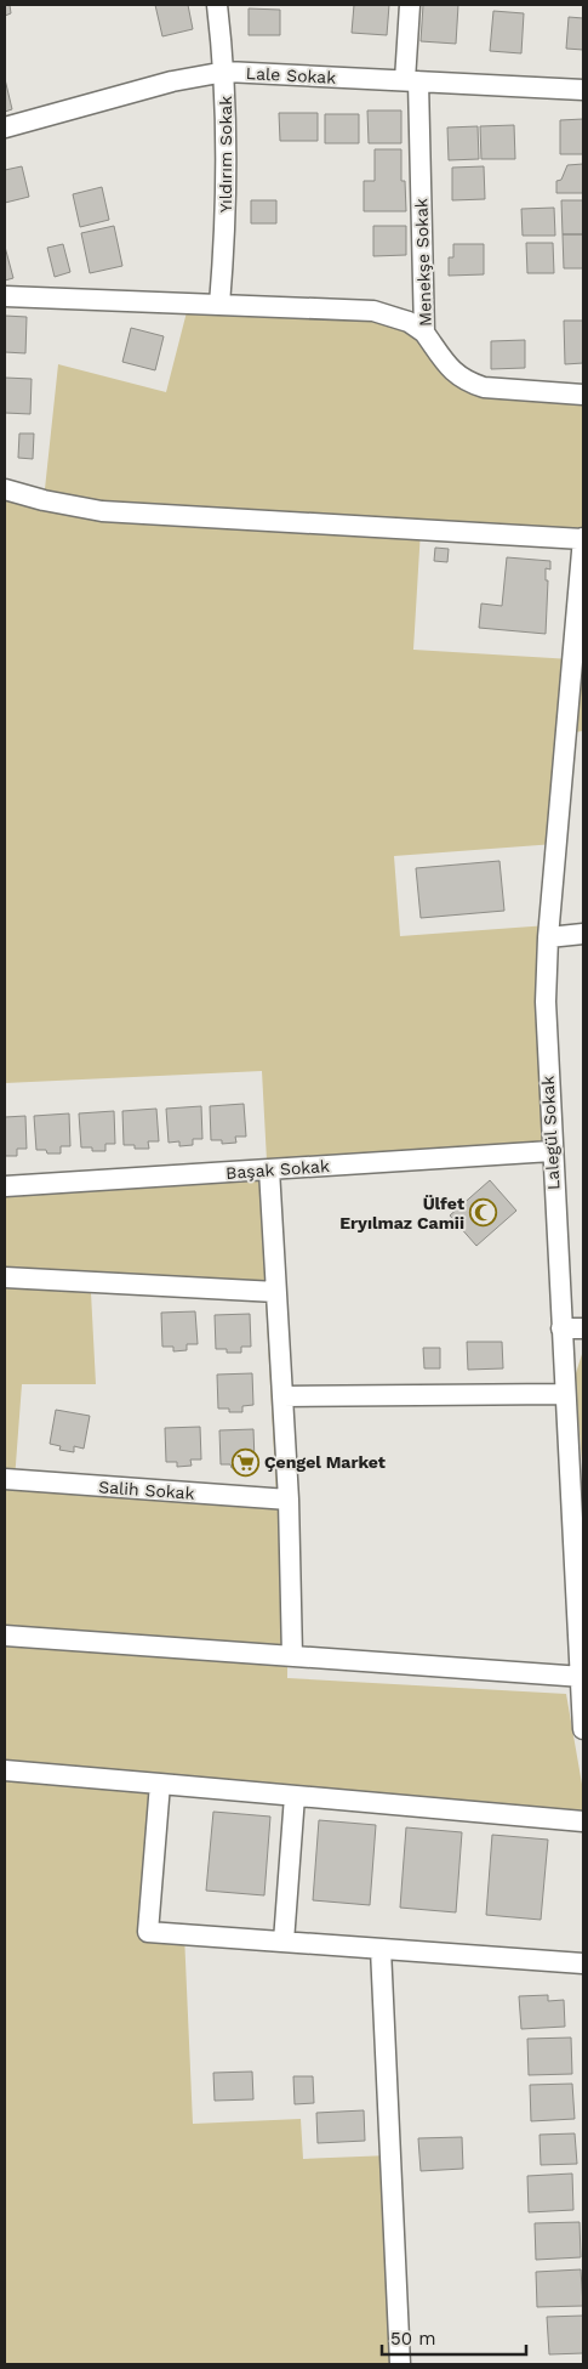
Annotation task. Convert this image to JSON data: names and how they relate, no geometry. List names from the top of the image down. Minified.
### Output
{"streets":{"street":["Lale Sokak","Yıldırım Sokak","Menekşe Sokak","Lalegül Sokak","Başak Sokak","Salih Sokak"]},"crossings":[["Lale Sokak","Yıldırım Sokak"],["Lale Sokak","Menekşe Sokak"],["Lalegül Sokak","Başak Sokak"]],"places":{"mosque":["Ülfet Eryılmaz Camii"],"supermarket":["Çengel Market"]},"scale_bar":"50 m"}
